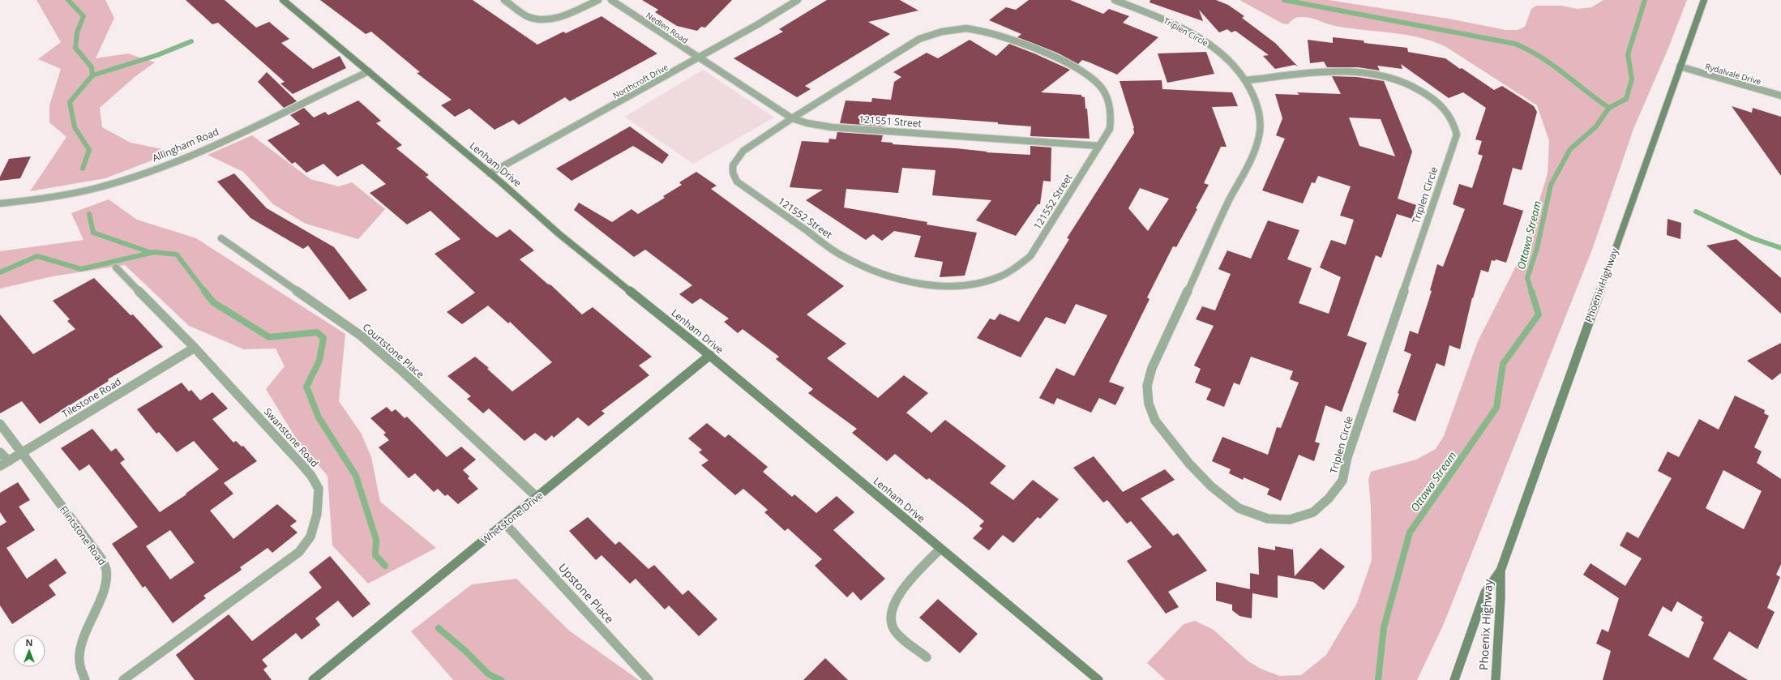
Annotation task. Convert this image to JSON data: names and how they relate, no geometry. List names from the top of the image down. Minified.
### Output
{"streets":{"street":["Nedlen Road","Triplen Circle","Rydalvale Drive","Northcroft Drive","121551 Street","Allingham Road","Lenham Drive","121552 Street","Phoenix Highway","Courtstone Place","Tilestone Road","Swanstone Road","Whetstone Drive","Flintstone Road","Upstone Place"]},"crossings":[["Nedlen Road","Northcroft Drive"],["Nedlen Road","121551 Street"],["Rydalvale Drive","Phoenix Highway"],["Northcroft Drive","121551 Street"],["Northcroft Drive","Lenham Drive"],["121551 Street","121552 Street"],["Allingham Road","Lenham Drive"],["Lenham Drive","Whetstone Drive"],["Courtstone Place","Whetstone Drive"],["Tilestone Road","Swanstone Road"],["Tilestone Road","Flintstone Road"],["Whetstone Drive","Upstone Place"]],"water":["Ottawa Stream"],"north":"top"}
